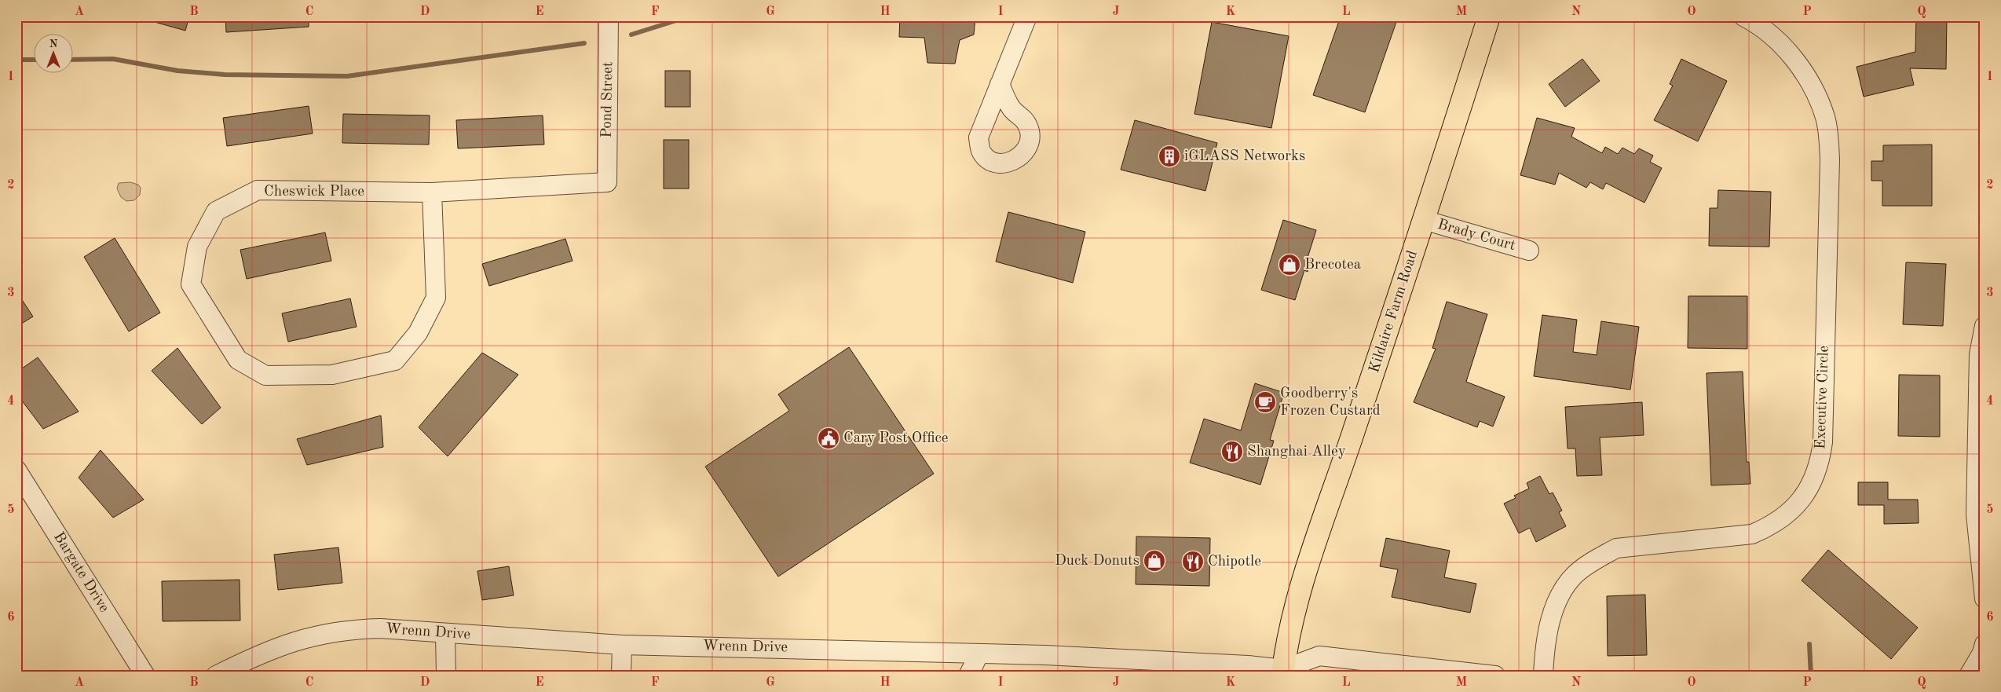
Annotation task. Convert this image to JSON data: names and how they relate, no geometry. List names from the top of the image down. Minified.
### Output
{"streets":{"main road":["Kildaire Farm Road"],"street":["Pond Street","Cheswick Place","Brady Court","Executive Circle","Bargate Drive","Wrenn Drive"]},"crossings":[["Pond Street","Cheswick Place"],["Brady Court","Kildaire Farm Road"],["Kildaire Farm Road","Wrenn Drive"]],"places":{"building":["iGLASS Networks"],"shop":["Brecotea","Duck Donuts"],"cafe":["Goodberry's Frozen Custard"],"public building":["Cary Post Office"],"restaurant":["Shanghai Alley","Chipotle"]},"north":"top","grid":{"columns":["A","B","C","D","E","F","G","H","I","J","K","L","M","N","O","P","Q"],"rows":["1","2","3","4","5","6"]}}
